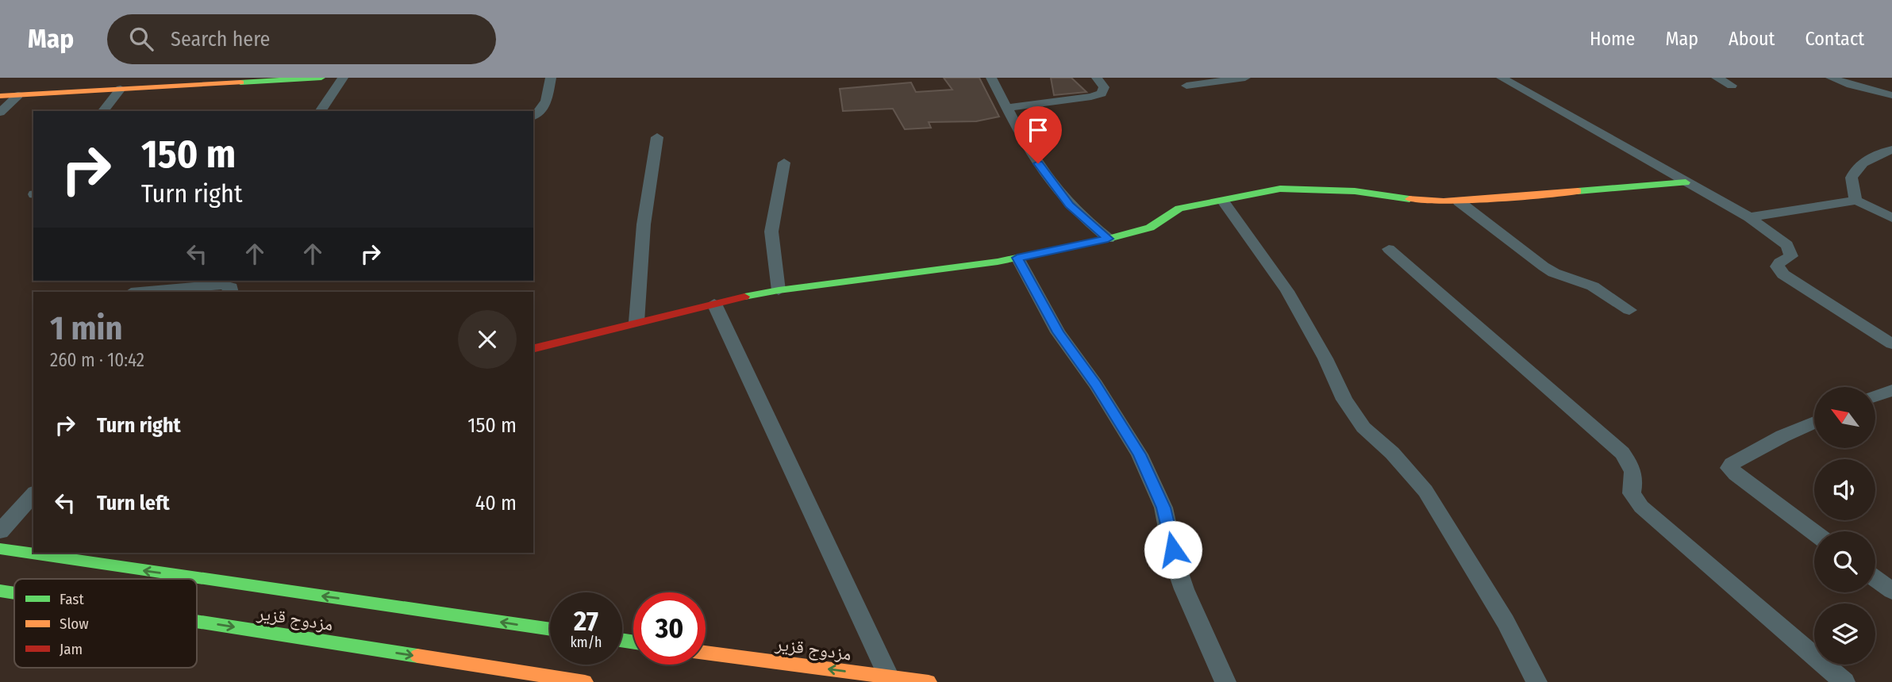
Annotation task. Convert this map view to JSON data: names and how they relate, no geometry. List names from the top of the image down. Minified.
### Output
{"streets":{"street":["مزدوج قزير"]},"legend":["Fast","Slow","Jam"],"north":"top left","page":{"header":"Map","search":"Search here","nav":["Home","Map","About","Contact"],"turn":["150 m","Turn right"],"heading":["1 min","260 m · 10:42"],"list":[{"name":"Turn right","value":"150 m"},{"name":"Turn left","value":"40 m"}],"speed":"27 km/h","limit":"30"}}
